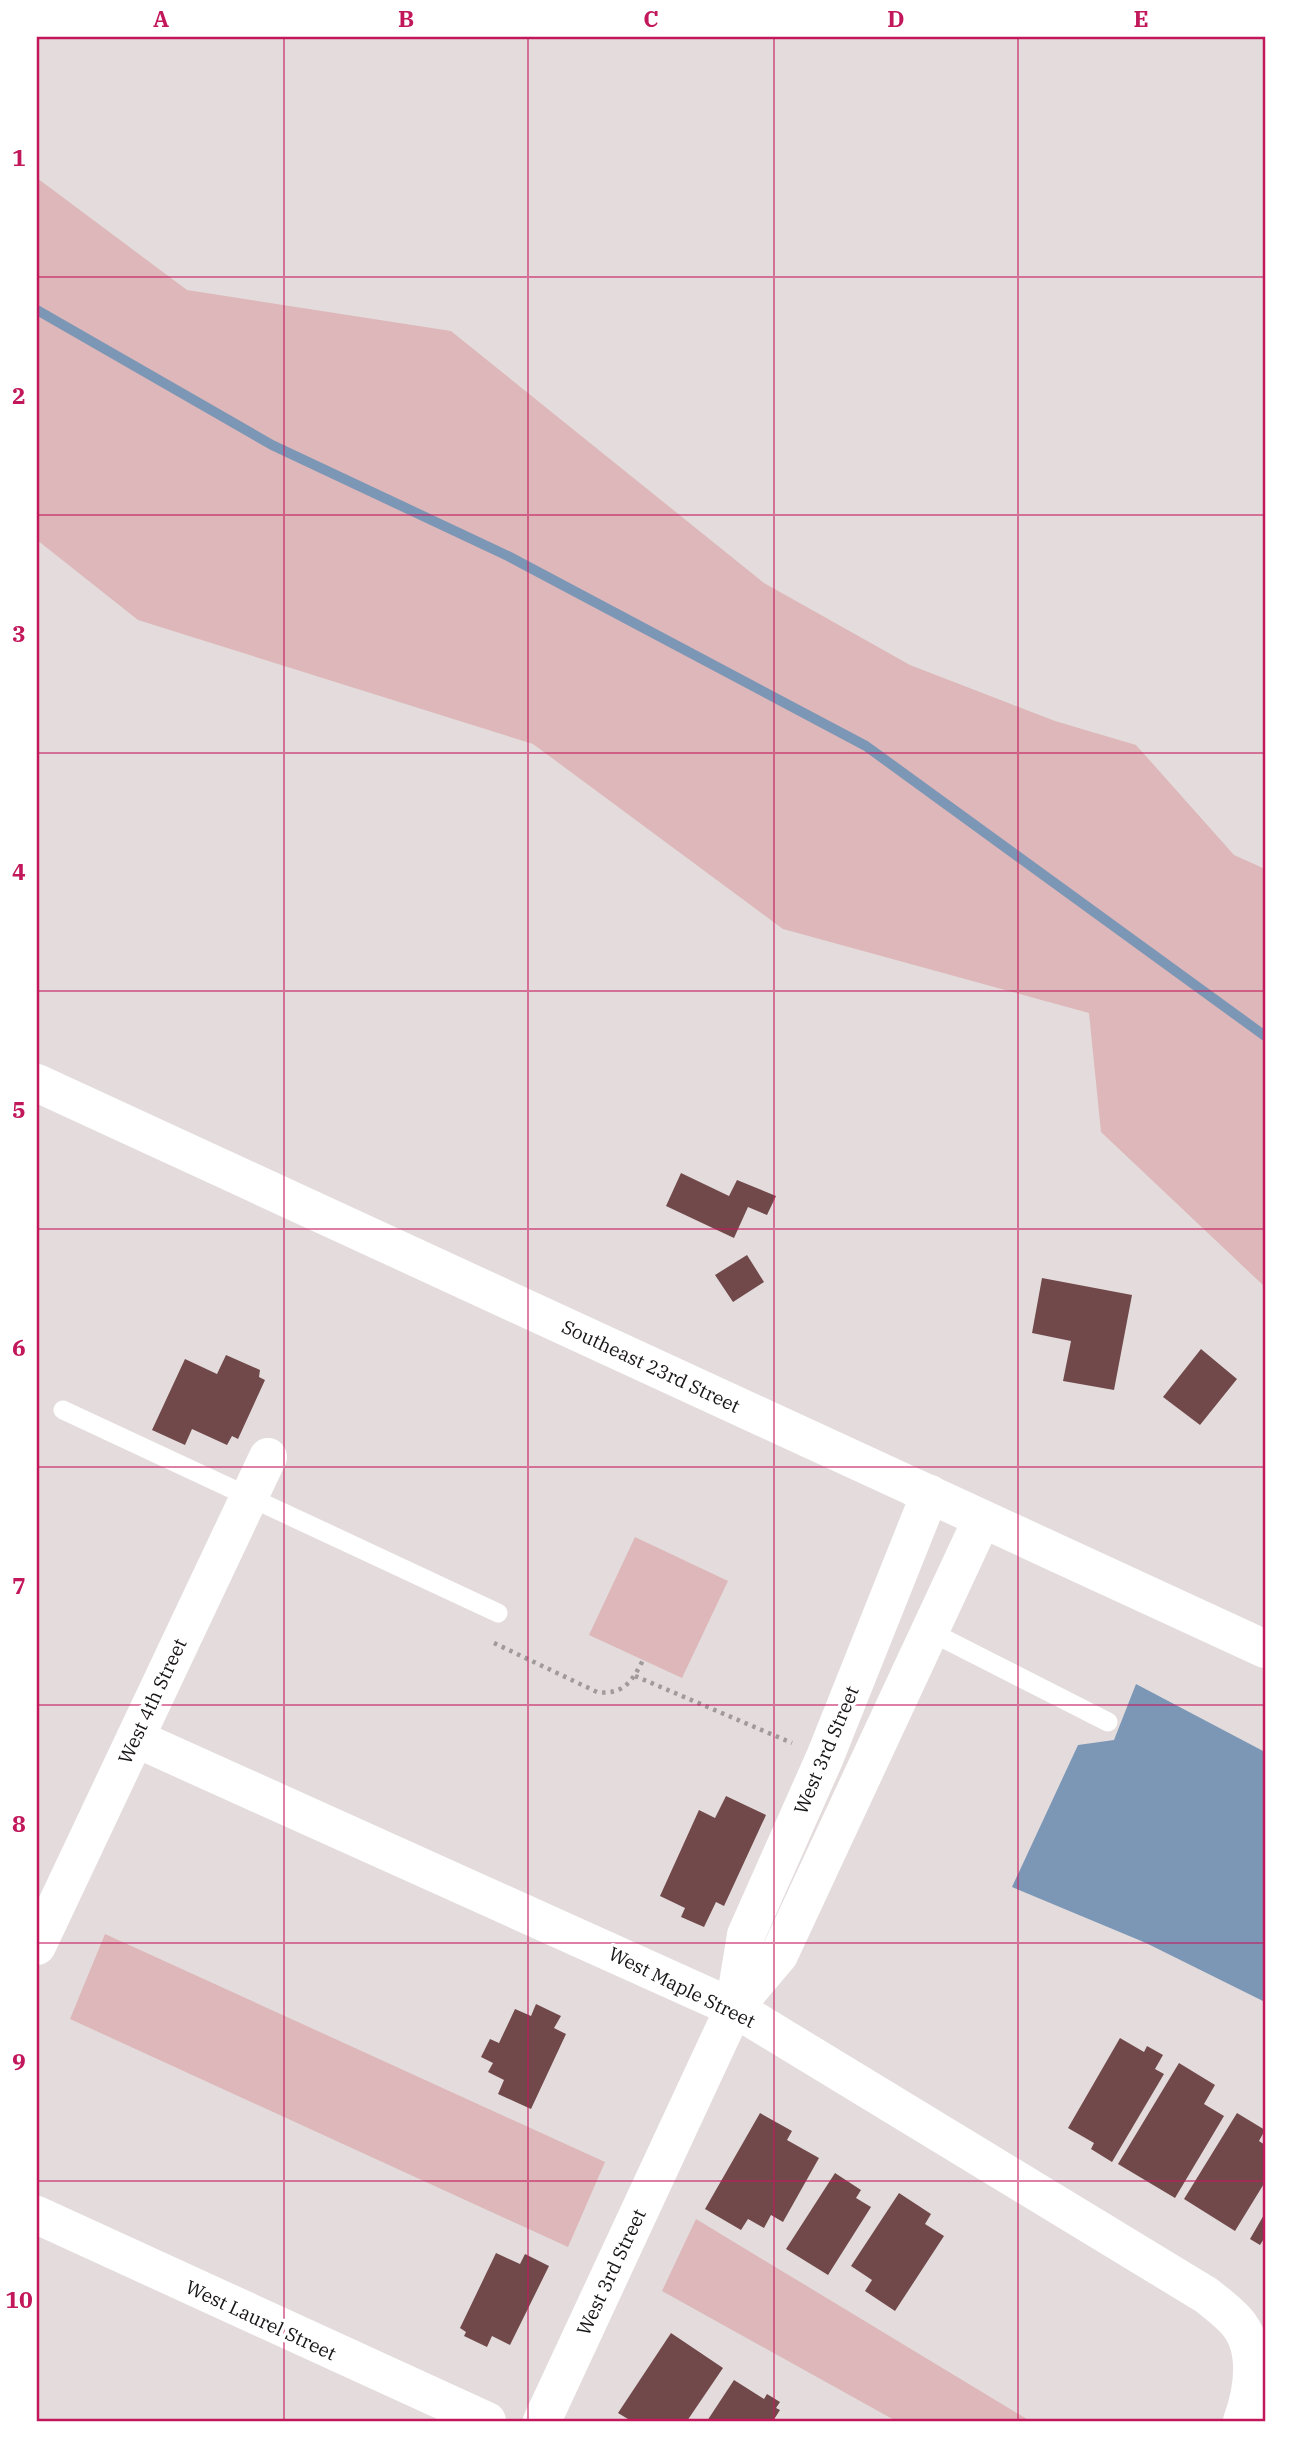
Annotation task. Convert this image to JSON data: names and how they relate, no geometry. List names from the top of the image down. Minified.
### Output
{"streets":{"street":["Southeast 23rd Street","West 4th Street","West 3rd Street","West Maple Street","West Laurel Street"]},"crossings":[["Southeast 23rd Street","West 3rd Street"],["West 4th Street","West Maple Street"],["West 3rd Street","West Maple Street"]],"grid":{"columns":["A","B","C","D","E"],"rows":["1","2","3","4","5","6","7","8","9","10"]}}
